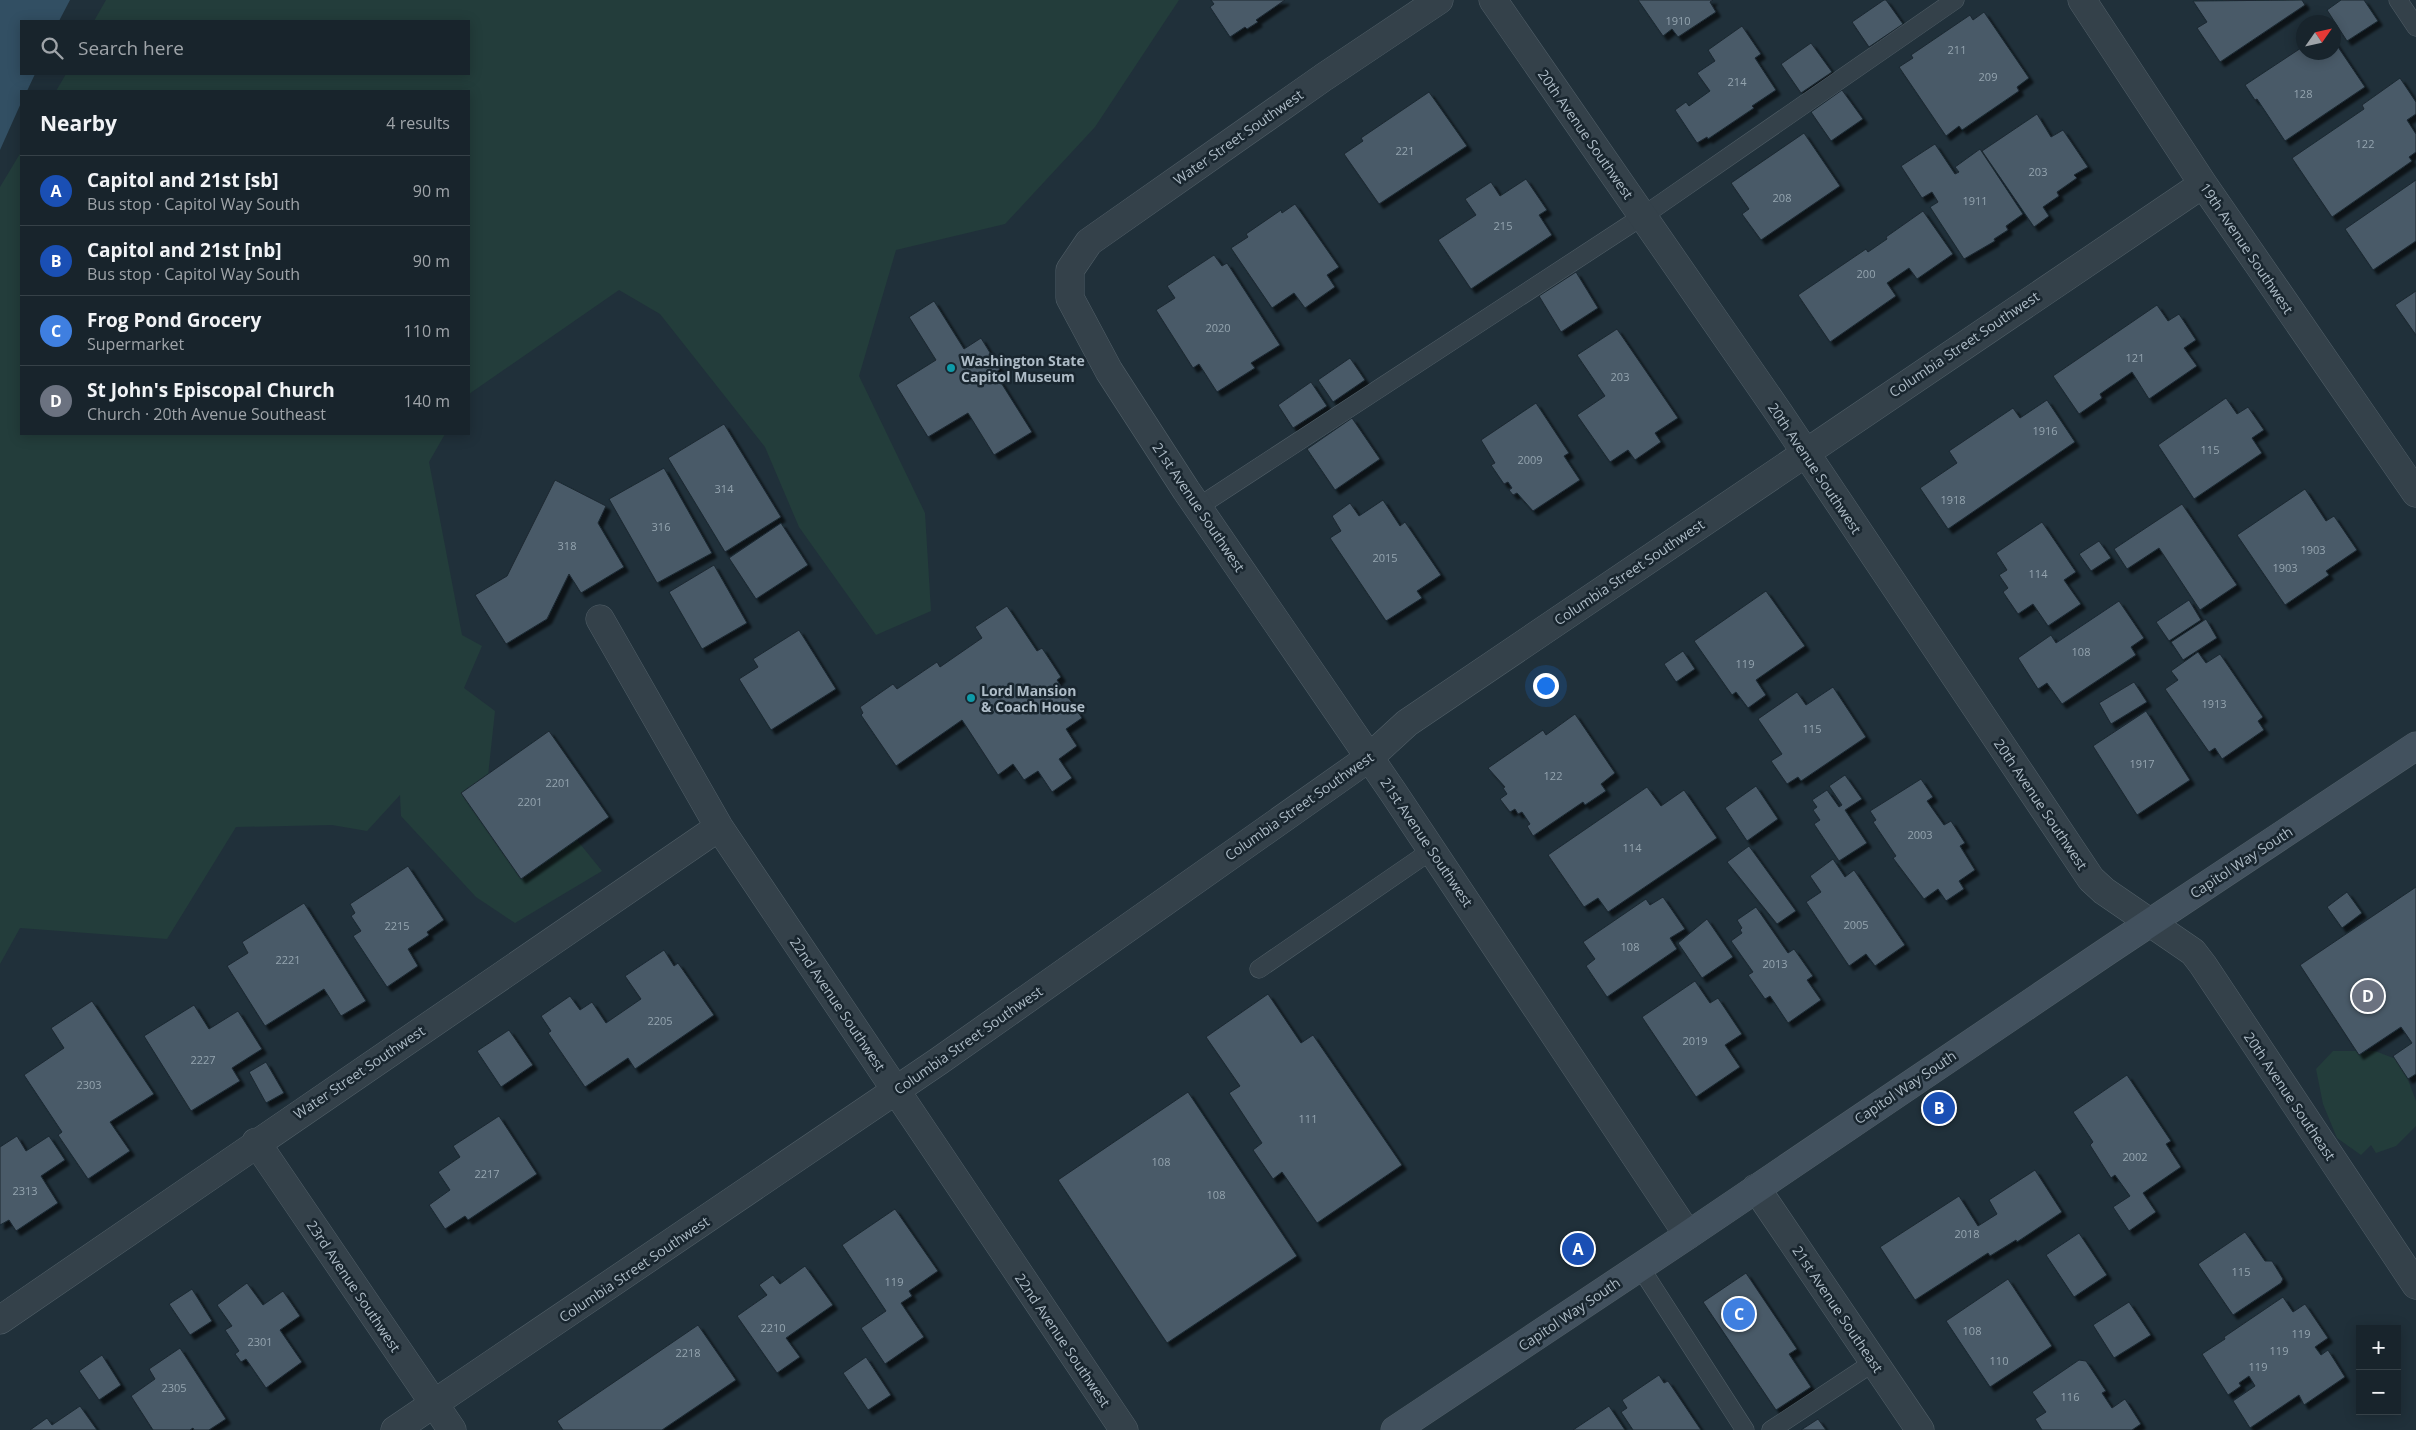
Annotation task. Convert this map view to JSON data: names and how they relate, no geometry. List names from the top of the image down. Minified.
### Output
{"streets":{"main road":["Capitol Way South"],"street":["20th Avenue Southwest","Water Street Southwest","19th Avenue Southwest","Columbia Street Southwest","21st Avenue Southwest","22nd Avenue Southwest","20th Avenue Southeast","23rd Avenue Southwest","21st Avenue Southeast"]},"crossings":[["20th Avenue Southwest","Columbia Street Southwest"],["20th Avenue Southwest","Capitol Way South"],["20th Avenue Southwest","20th Avenue Southeast"],["Water Street Southwest","21st Avenue Southwest"],["Water Street Southwest","22nd Avenue Southwest"],["Water Street Southwest","23rd Avenue Southwest"],["19th Avenue Southwest","Columbia Street Southwest"],["Columbia Street Southwest","21st Avenue Southwest"],["Columbia Street Southwest","22nd Avenue Southwest"],["Columbia Street Southwest","23rd Avenue Southwest"],["21st Avenue Southwest","Capitol Way South"],["Capitol Way South","20th Avenue Southeast"],["Capitol Way South","21st Avenue Southeast"]],"places":["Washington State Capitol Museum","Lord Mansion & Coach House"],"house_numbers":["1910","211","209","214","128","122","221","203","208","1911","215","200","2020","121","203","1916","115","2009","314","1918","316","318","1903","2015","1903","114","108","119","1913","115","1917","122","2201","2201","2003","114","2005","2215","108","2221","2013","2205","2019","2227","2303","111","2002","108","2217","2313","108","2018","115","119","2210","108","119","2301","119","2218","110","119","2305","116"],"north":"top right","page":{"search":"Search here","heading":["Nearby","4 results"],"list":[{"mark":"A","name":"Capitol and 21st [sb]","note":"Bus stop · Capitol Way South","value":"90 m"},{"mark":"B","name":"Capitol and 21st [nb]","note":"Bus stop · Capitol Way South","value":"90 m"},{"mark":"C","name":"Frog Pond Grocery","note":"Supermarket","value":"110 m"},{"mark":"D","name":"St John's Episcopal Church","note":"Church · 20th Avenue Southeast","value":"140 m"}],"pins":["D","B","A","C"],"map_buttons":["+","−"]}}
